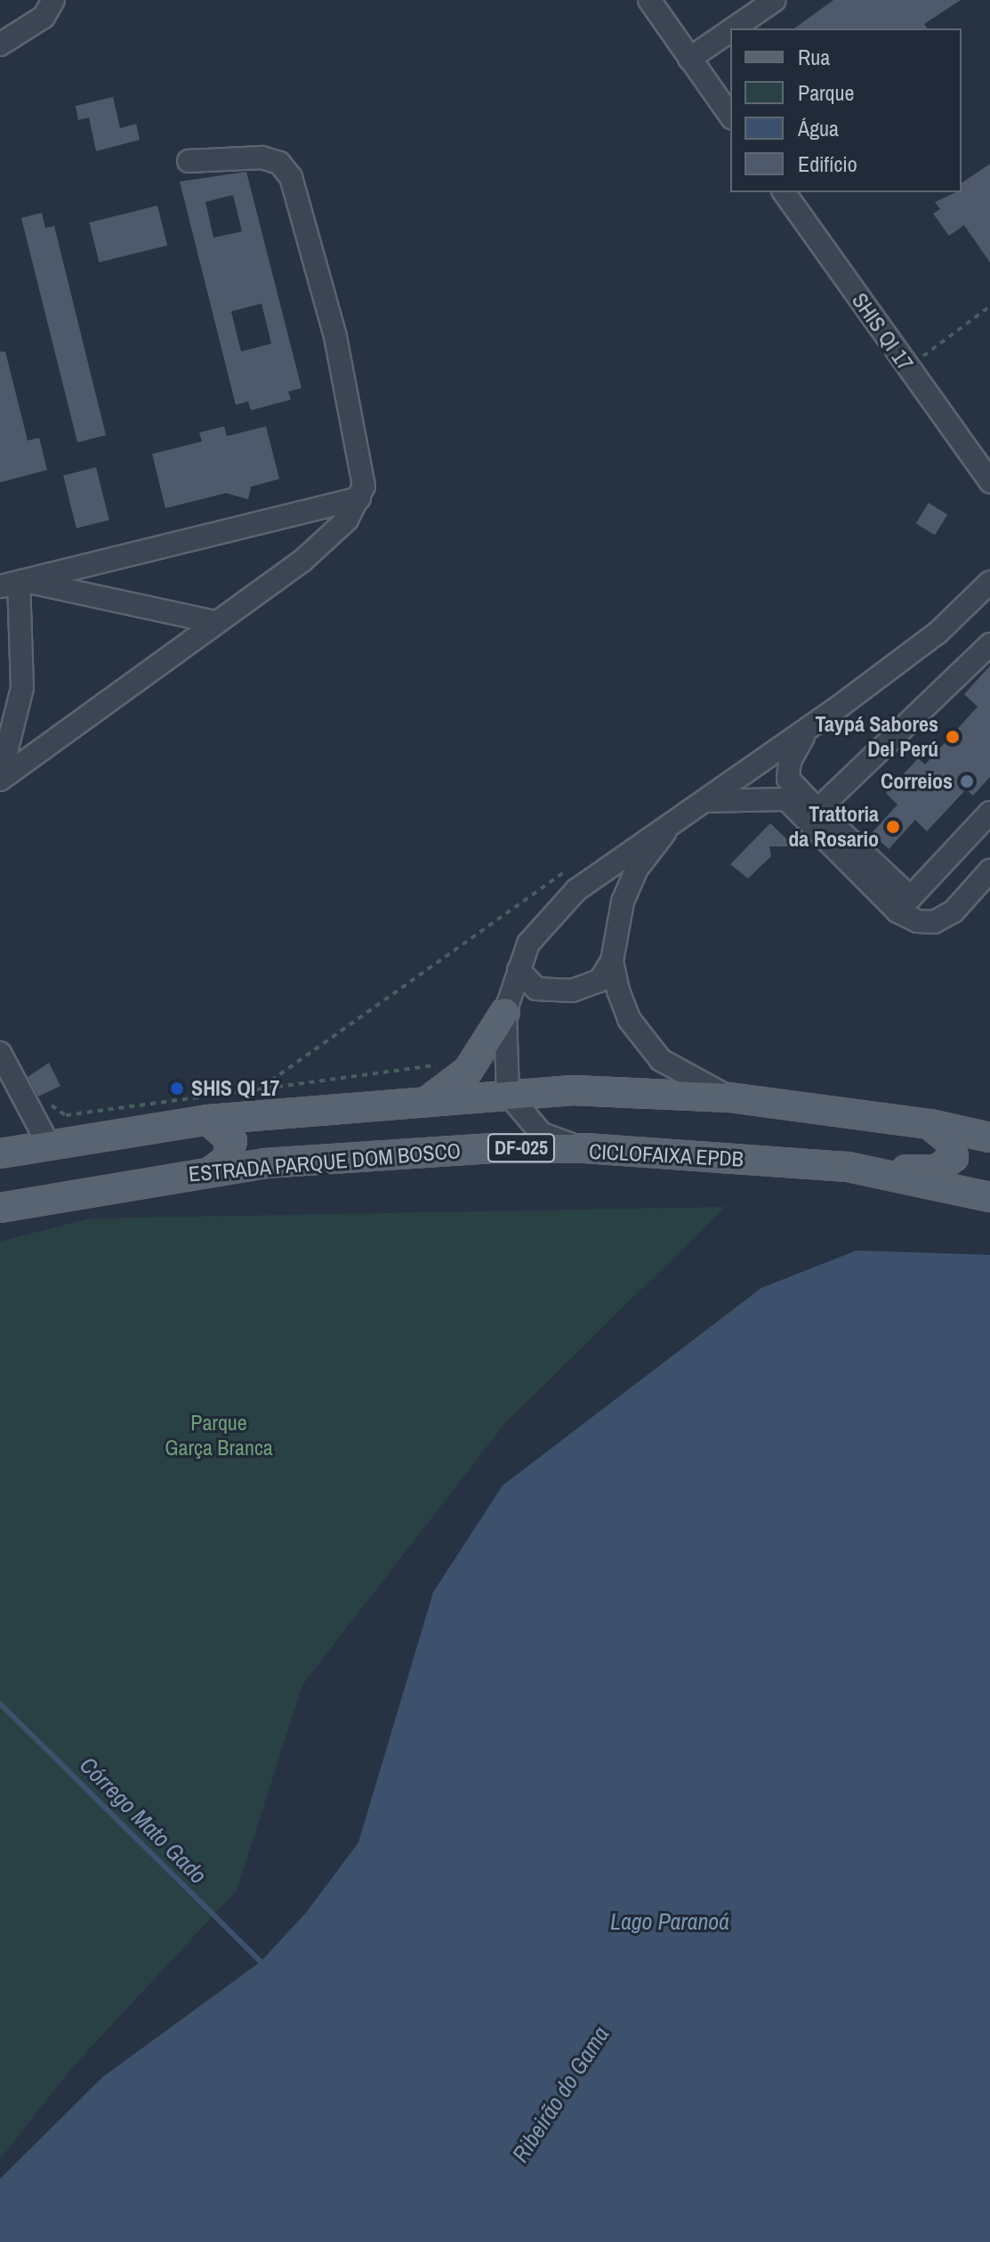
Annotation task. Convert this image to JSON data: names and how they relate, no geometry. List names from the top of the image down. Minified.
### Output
{"streets":{"main road":["DF-025","ESTRADA PARQUE DOM BOSCO"],"street":["SHIS QI 17"]},"water":["Córrego Mato Gado","Lago Paranoá","Ribeirão do Gama"],"parks":["Parque Garça Branca"],"places":["Taypá Sabores Del Perú","Correios","Trattoria da Rosario","SHIS QI 17"],"legend":["Rua","Parque","Água","Edifício"]}
